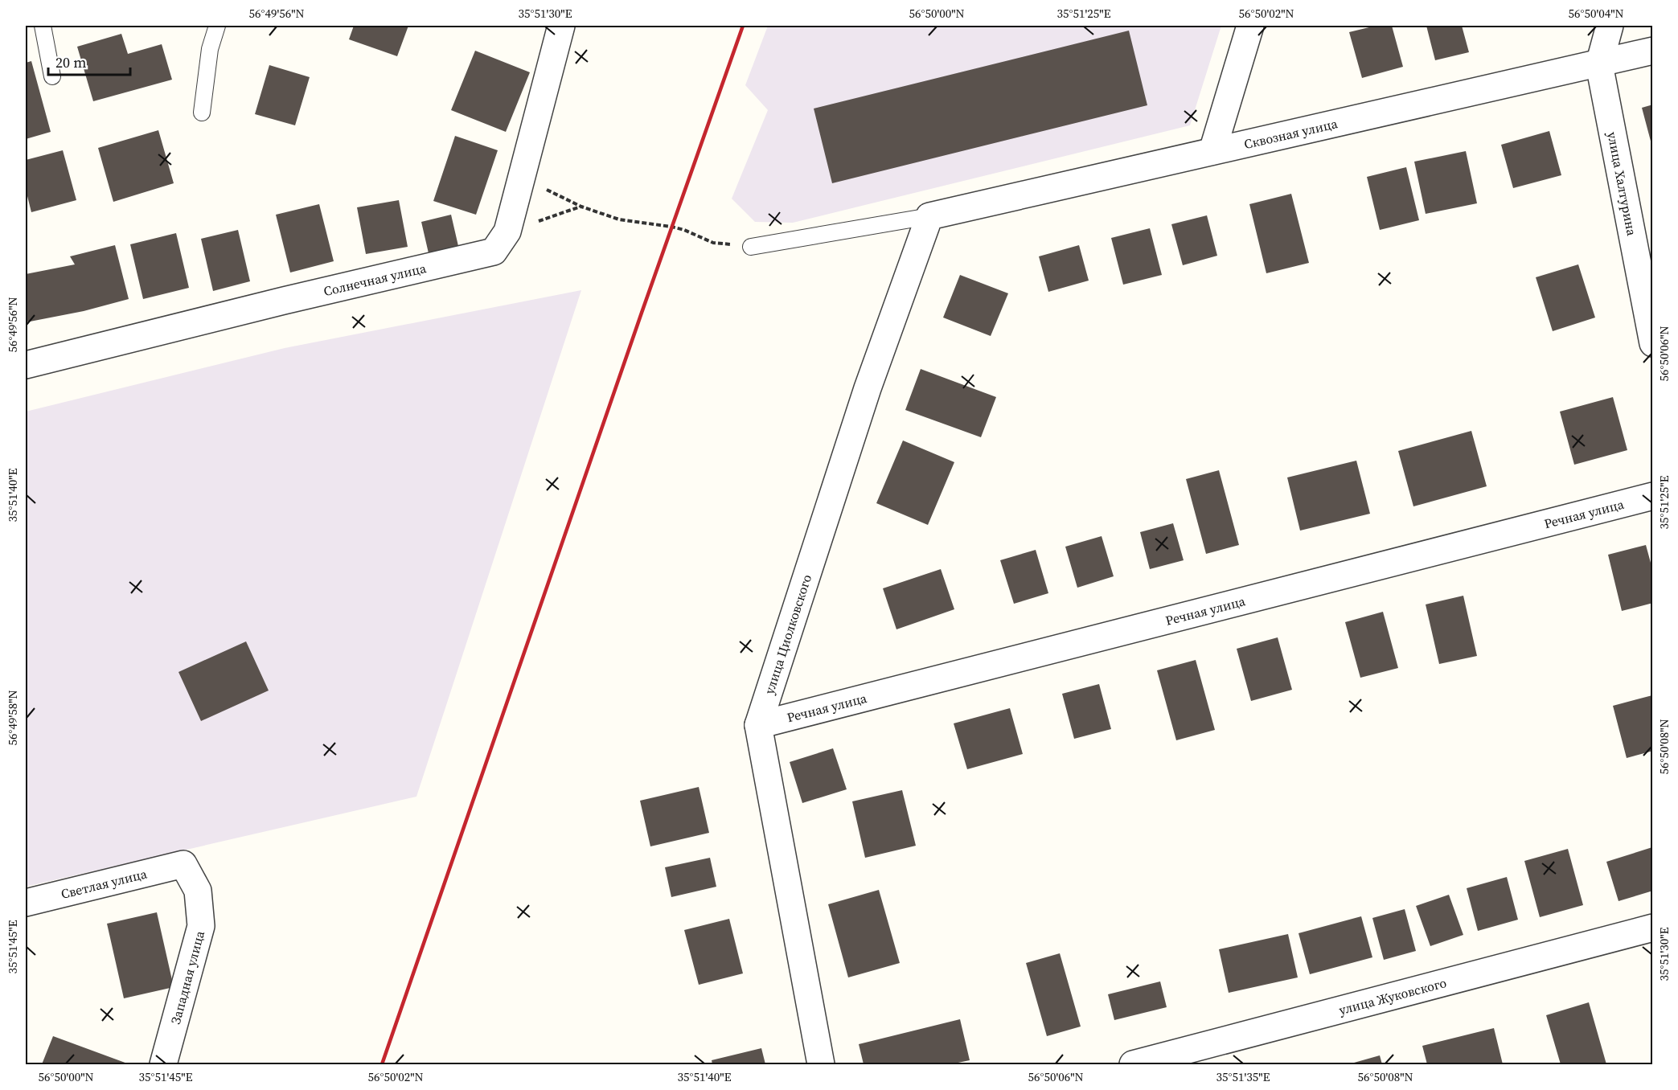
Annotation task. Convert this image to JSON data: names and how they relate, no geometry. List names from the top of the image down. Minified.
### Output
{"streets":{"street":["Сквозная улица","улица Халтурина","Солнечная улица","Речная улица","улица Циолковского","Светлая улица","Западная улица","улица Жуковского"]},"crossings":[["Сквозная улица","улица Халтурина"],["Сквозная улица","улица Циолковского"],["Речная улица","улица Циолковского"],["Светлая улица","Западная улица"]],"scale_bar":"20 m","coordinates":["56°49'56\"N","35°51'30\"E","56°50'00\"N","35°51'25\"E","56°50'02\"N","56°50'04\"N","56°50'06\"N","35°51'40\"E","56°49'58\"N","56°50'08\"N","35°51'45\"E","35°51'35\"E"]}
